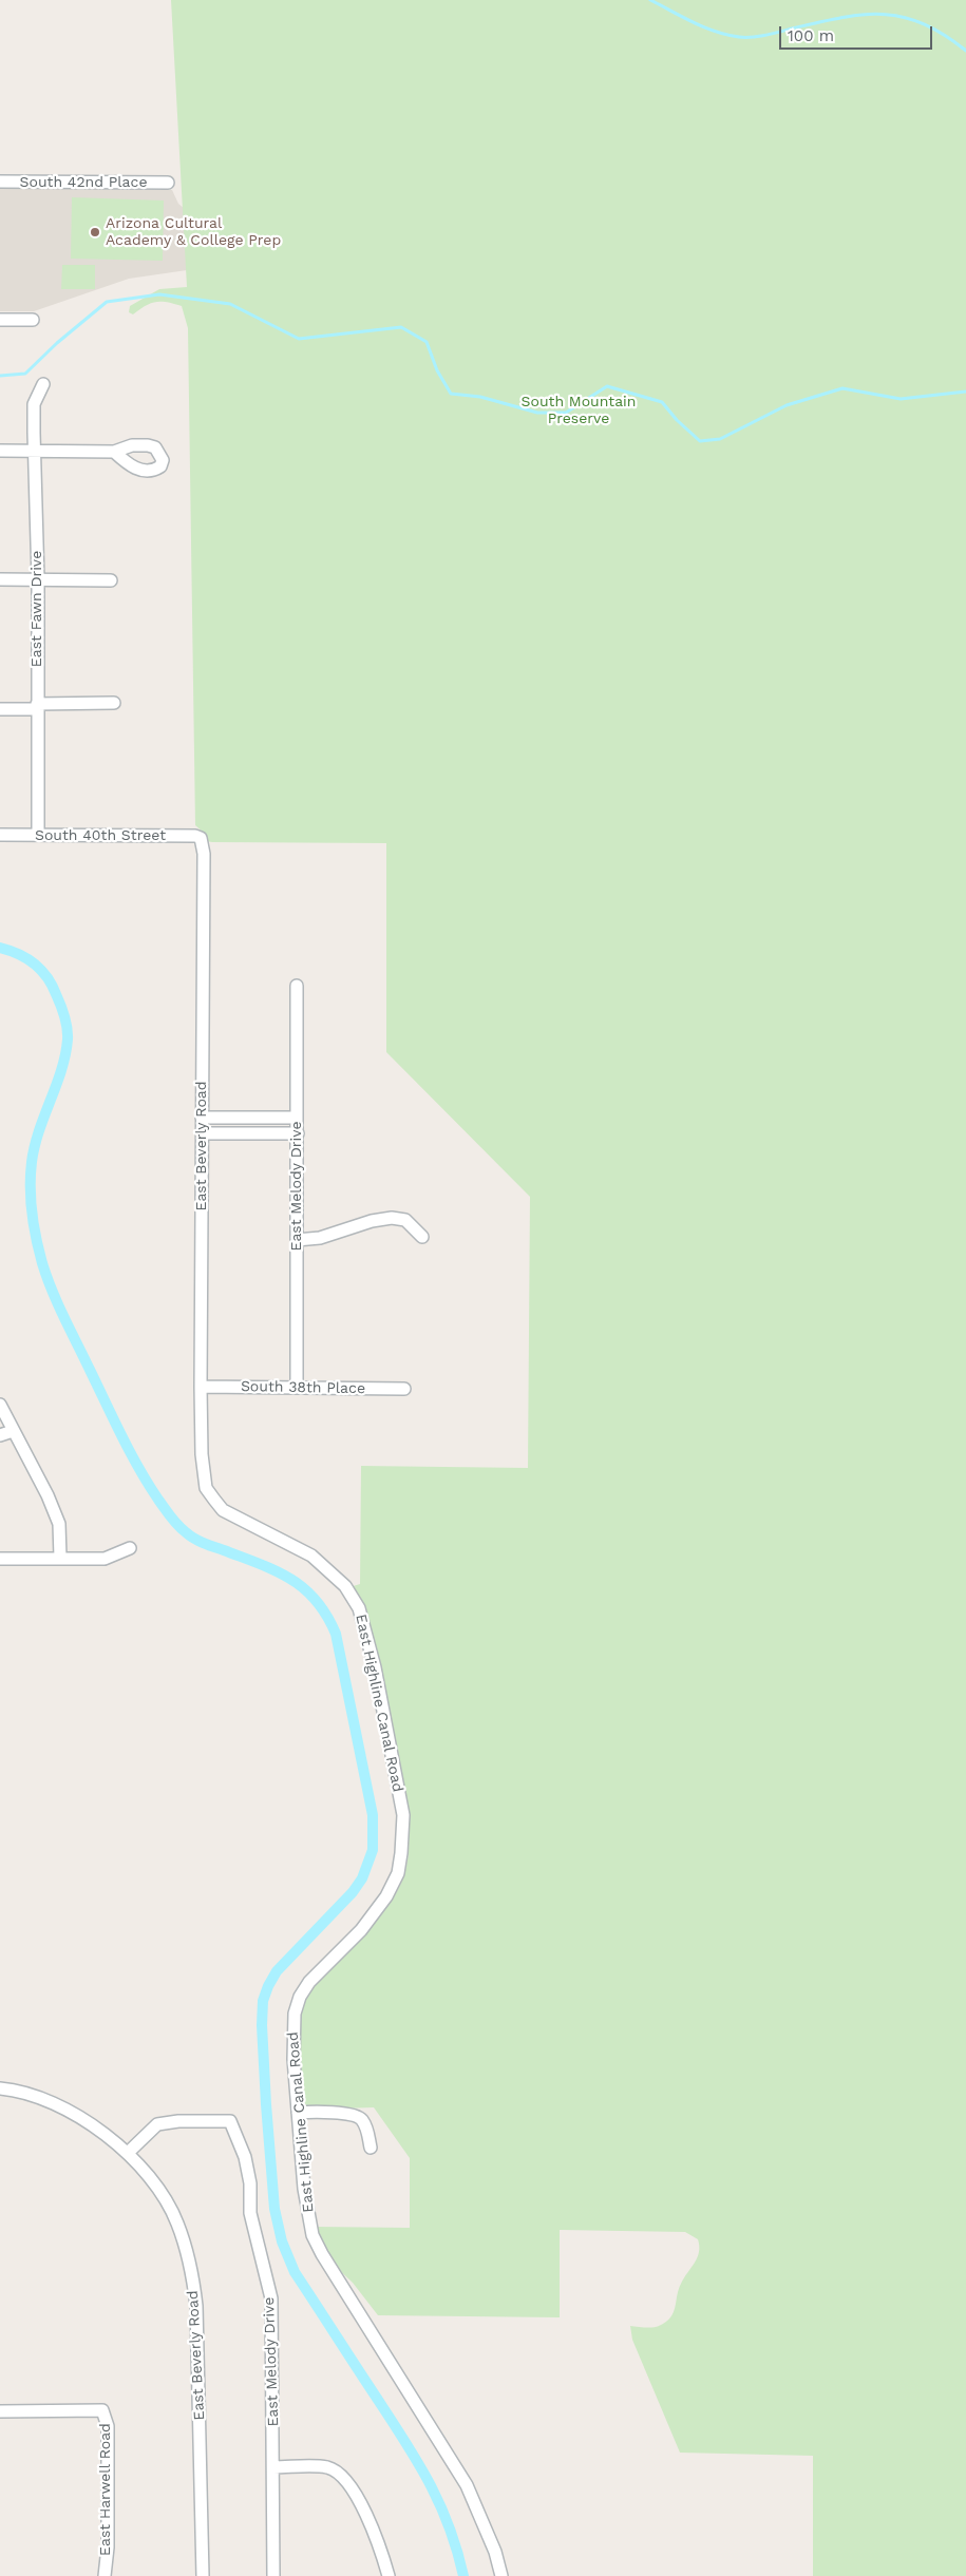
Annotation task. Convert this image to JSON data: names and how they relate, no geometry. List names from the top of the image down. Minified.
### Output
{"streets":{"street":["South 42nd Place","East Fawn Drive","South 40th Street","East Beverly Road","East Melody Drive","South 38th Place","East Highline Canal Road","East Harwell Road"]},"crossings":[["East Fawn Drive","South 40th Street"],["South 40th Street","East Beverly Road"],["East Beverly Road","East Melody Drive"],["East Beverly Road","South 38th Place"],["East Beverly Road","East Highline Canal Road"],["East Melody Drive","South 38th Place"]],"parks":["South Mountain Preserve"],"places":["Arizona Cultural Academy & College Prep"],"scale_bar":"100 m"}
